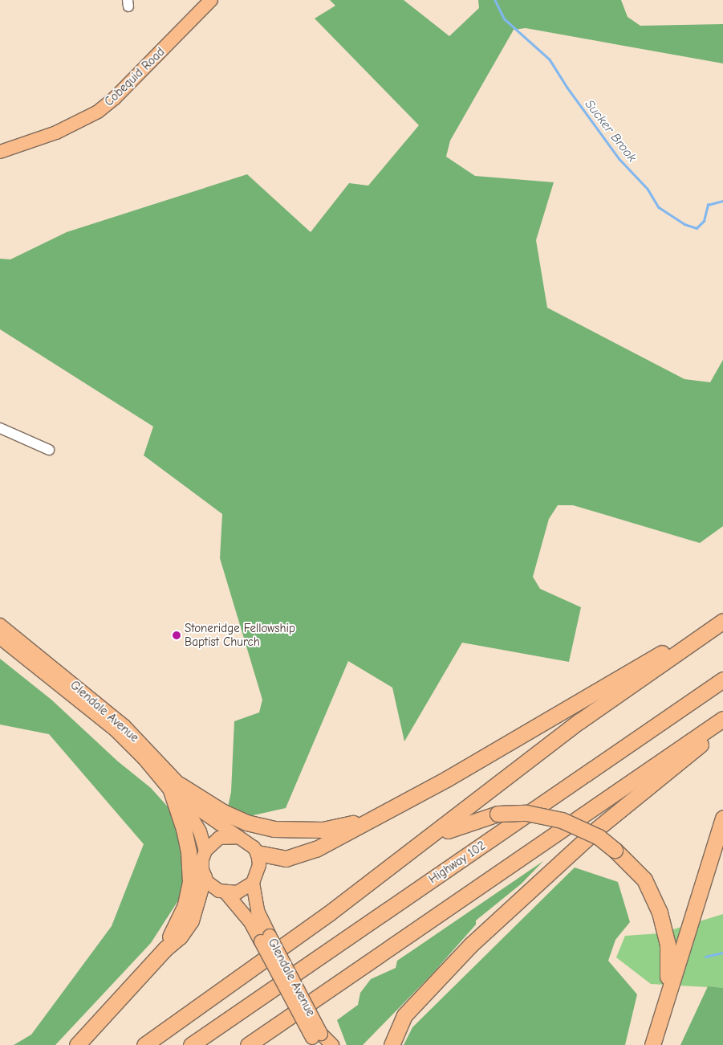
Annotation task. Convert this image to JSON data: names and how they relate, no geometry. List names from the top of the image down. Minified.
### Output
{"streets":{"highway":["Highway 102"],"main road":["Cobequid Road","Glendale Avenue"]},"water":["Sucker Brook"],"places":["Stoneridge Fellowship Baptist Church"]}
